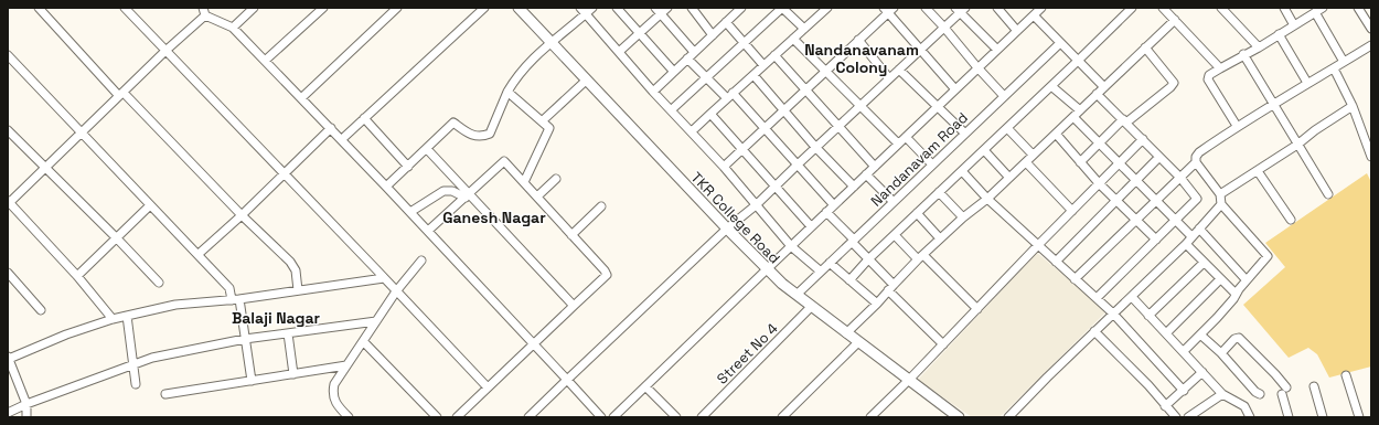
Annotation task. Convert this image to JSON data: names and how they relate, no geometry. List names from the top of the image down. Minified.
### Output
{"streets":{"street":["Nandanavam Road","TKR College Road","Street No 4"]},"crossings":[["Nandanavam Road","TKR College Road"],["TKR College Road","Street No 4"]],"districts":["Nandanavanam Colony","Ganesh Nagar","Balaji Nagar"]}
